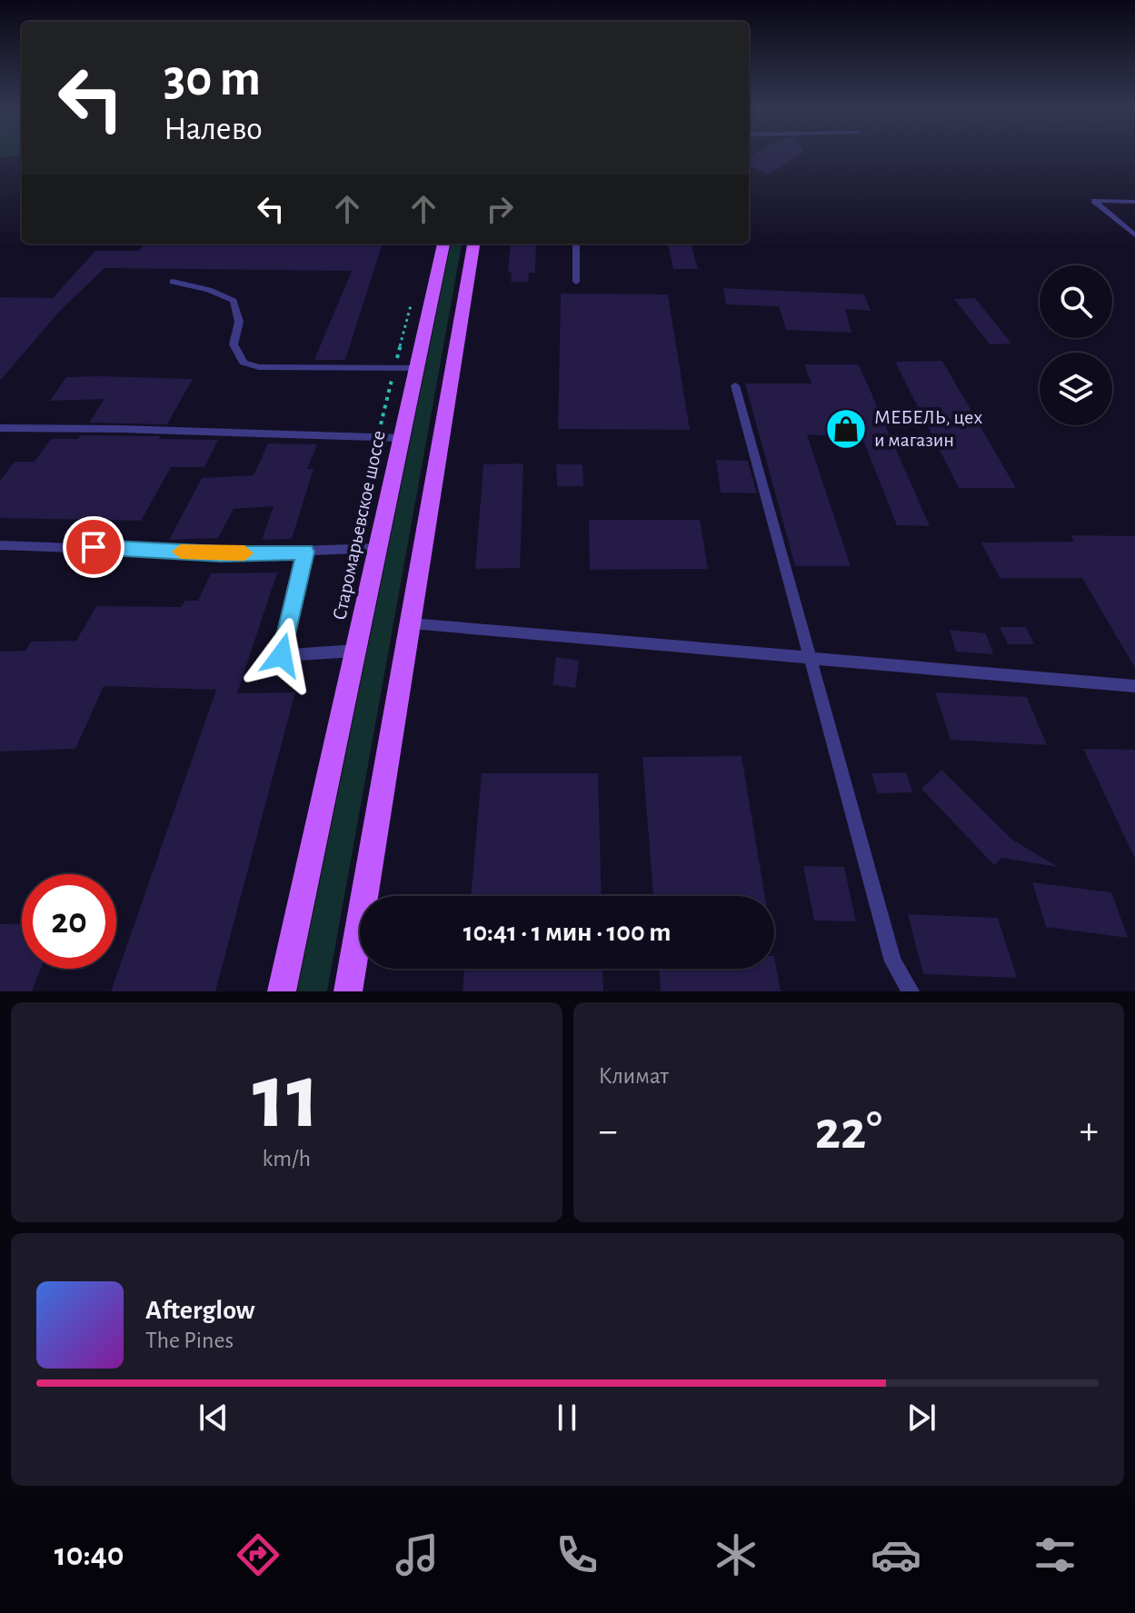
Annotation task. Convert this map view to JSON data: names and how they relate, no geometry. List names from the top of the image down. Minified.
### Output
{"streets":{"main road":["Старомарьевское шоссе"]},"places":{"shop":["МЕБЕЛЬ, цех и магазин"]},"page":{"turn":["30 m","Налево"],"limit":"20","trip":"10:41 · 1 мин · 100 m","tile":[["11","km/h"],"Климат"],"heat":["−","22°","+"],"song":["Afterglow","The Pines"],"tabs":"10:40"}}
